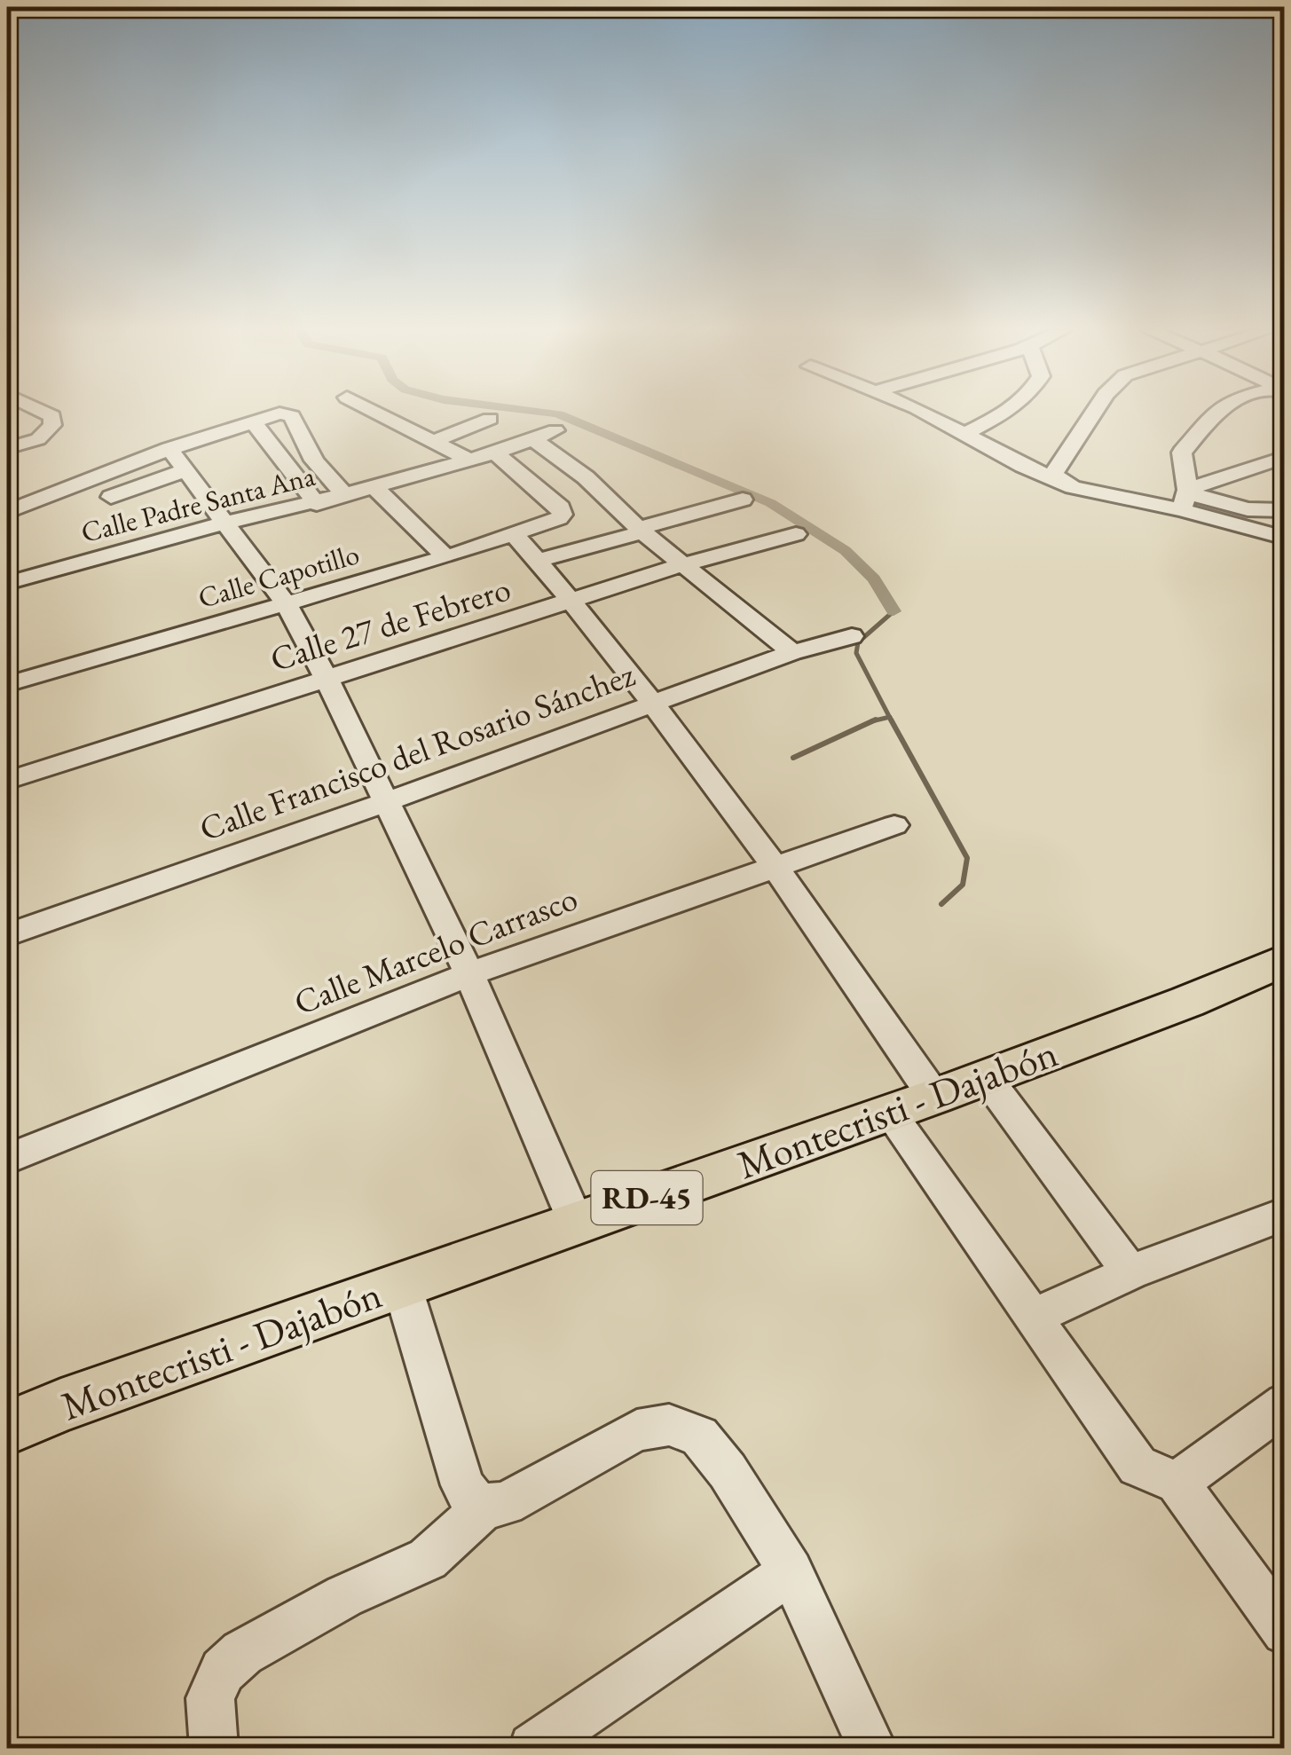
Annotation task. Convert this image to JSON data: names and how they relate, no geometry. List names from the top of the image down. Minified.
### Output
{"streets":{"main road":["Montecristi - Dajabón","RD-45"],"street":["Calle Padre Santa Ana","Calle Capotillo","Calle 27 de Febrero","Calle Francisco del Rosario Sánchez","Calle Marcelo Carrasco"]},"crossings":[["Calle Padre Santa Ana","Calle Capotillo"]]}
